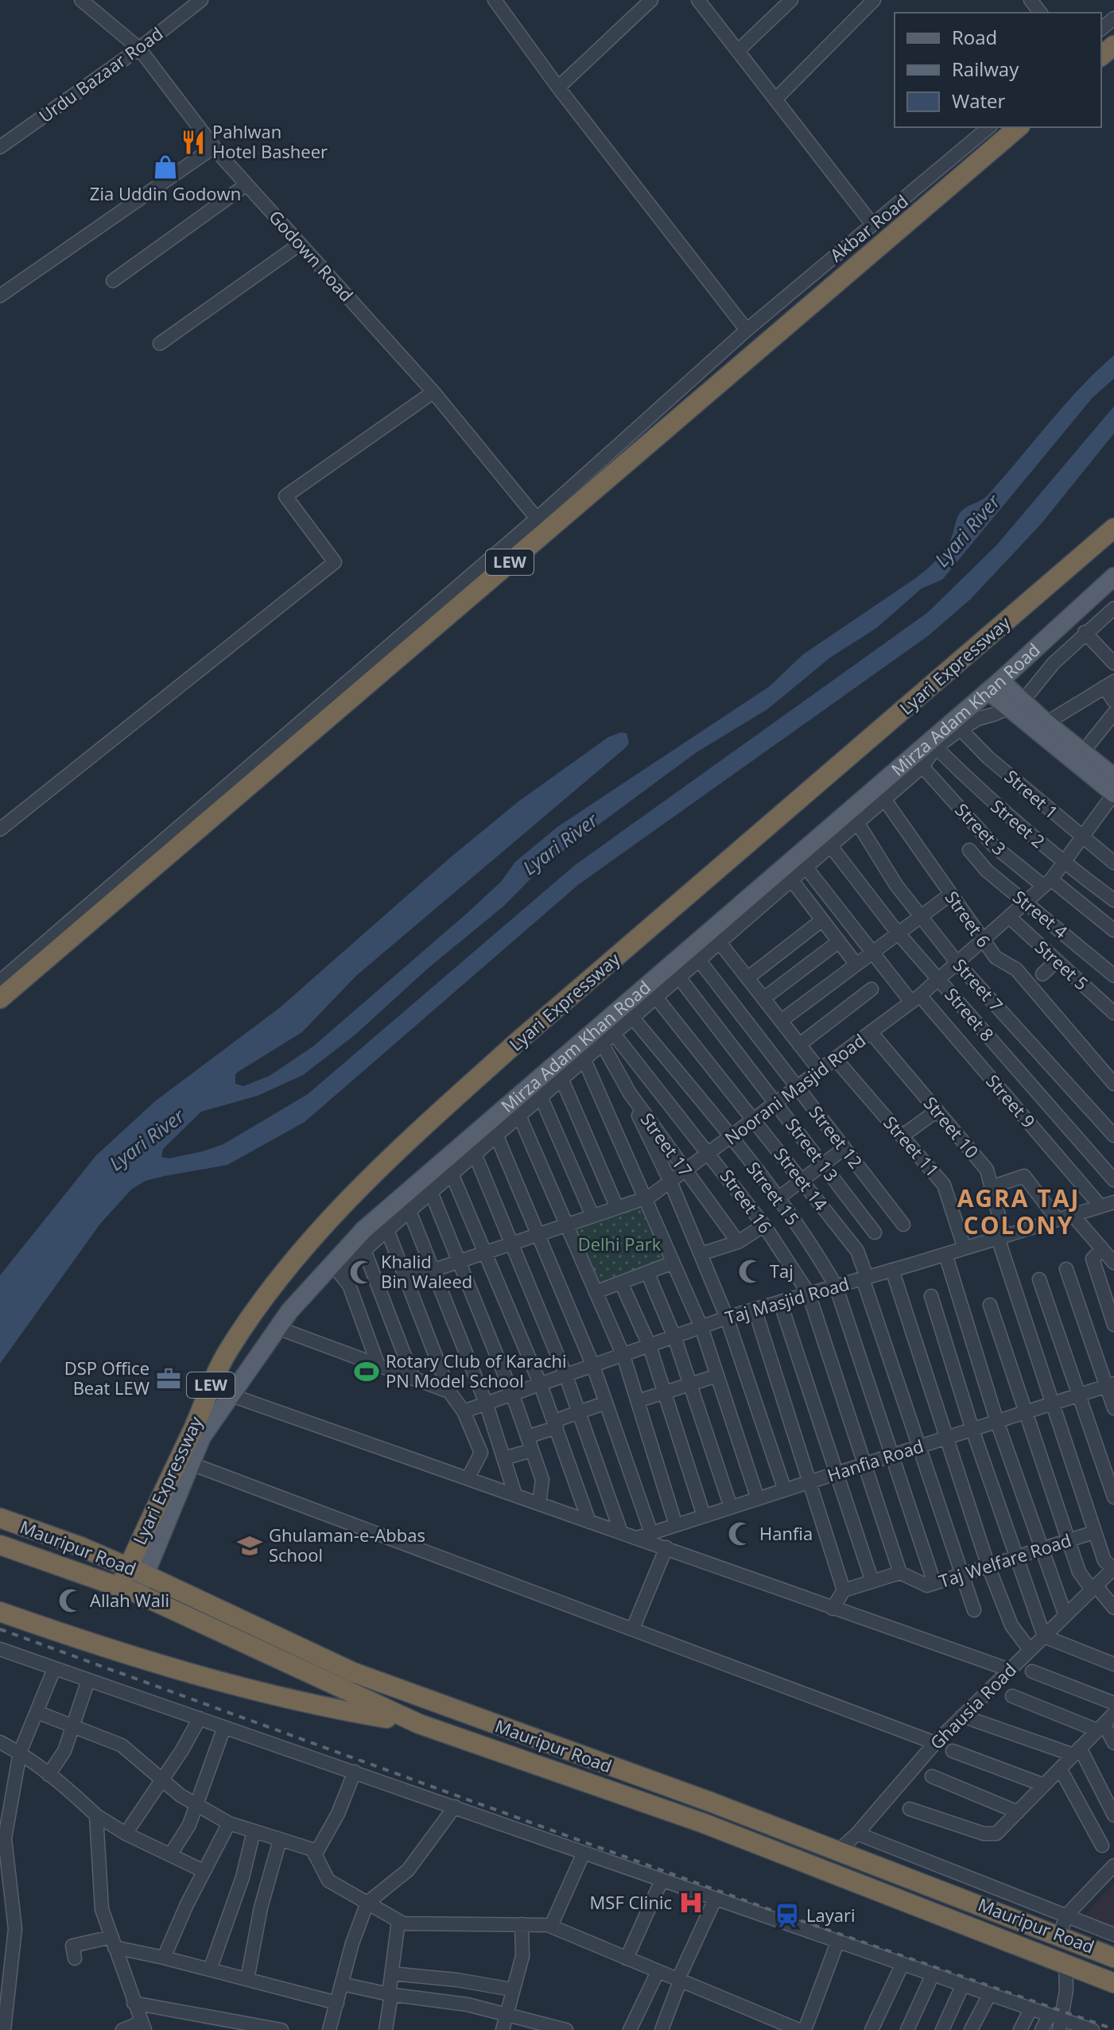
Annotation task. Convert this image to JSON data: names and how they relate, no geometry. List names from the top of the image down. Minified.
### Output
{"streets":{"highway":["LEW","Lyari Expressway","Mauripur Road"],"main road":["Mirza Adam Khan Road"],"street":["Urdu Bazaar Road","Akbar Road","Godown Road","Street 1","Street 2","Street 3","Street 4","Street 6","Street 5","Street 7","Street 8","Noorani Masjid Road","Street 9","Street 10","Street 12","Street 17","Street 11","Street 13","Street 14","Street 15","Street 16","Taj Masjid Road","Hanfia Road","Taj Welfare Road","Ghausia Road"]},"crossings":[["Urdu Bazaar Road","Godown Road"],["Akbar Road","Godown Road"],["Lyari Expressway","Mirza Adam Khan Road"],["Lyari Expressway","Mauripur Road"],["Mirza Adam Khan Road","Street 1"],["Mirza Adam Khan Road","Street 2"],["Mirza Adam Khan Road","Mauripur Road"],["Street 1","Noorani Masjid Road"],["Street 2","Noorani Masjid Road"],["Street 3","Noorani Masjid Road"],["Street 4","Noorani Masjid Road"],["Street 6","Noorani Masjid Road"],["Street 5","Noorani Masjid Road"],["Street 7","Noorani Masjid Road"],["Street 8","Noorani Masjid Road"],["Noorani Masjid Road","Street 9"],["Noorani Masjid Road","Street 10"],["Noorani Masjid Road","Street 12"],["Noorani Masjid Road","Street 17"],["Noorani Masjid Road","Street 11"],["Noorani Masjid Road","Street 13"],["Noorani Masjid Road","Street 14"],["Noorani Masjid Road","Street 15"],["Noorani Masjid Road","Street 16"],["Street 9","Taj Masjid Road"],["Street 10","Taj Masjid Road"],["Street 10","Hanfia Road"],["Street 10","Taj Welfare Road"],["Street 10","Ghausia Road"],["Street 11","Taj Masjid Road"],["Street 14","Taj Masjid Road"],["Street 14","Hanfia Road"],["Street 14","Taj Welfare Road"],["Street 15","Taj Masjid Road"],["Street 15","Hanfia Road"],["Street 15","Taj Welfare Road"],["Street 16","Taj Masjid Road"],["Street 16","Hanfia Road"],["Street 16","Taj Welfare Road"],["Mauripur Road","Ghausia Road"]],"districts":["AGRA TAJ COLONY"],"water":["Lyari River"],"parks":["Delhi Park"],"places":{"restaurant":["Pahlwan Hotel Basheer"],"shop":["Zia Uddin Godown"],"mosque":["Taj","Khalid Bin Waleed","Hanfia","Allah Wali"],"sports":["Rotary Club of Karachi PN Model School"],"office":["DSP Office Beat LEW"],"school or university":["Ghulaman-e-Abbas School"],"hospital":["MSF Clinic"],"station":["Layari"]},"legend":["Road","Railway","Water"]}
